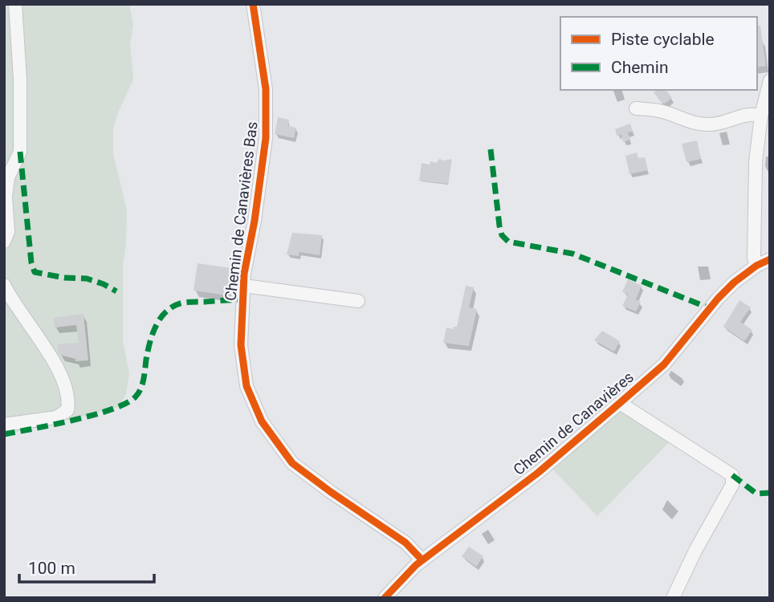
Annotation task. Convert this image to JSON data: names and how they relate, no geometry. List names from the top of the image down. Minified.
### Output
{"streets":{"street":["Chemin de Canavières Bas","Chemin de Canavières"]},"crossings":[["Chemin de Canavières Bas","Chemin de Canavières"]],"legend":["Piste cyclable","Chemin"],"scale_bar":"100 m"}
